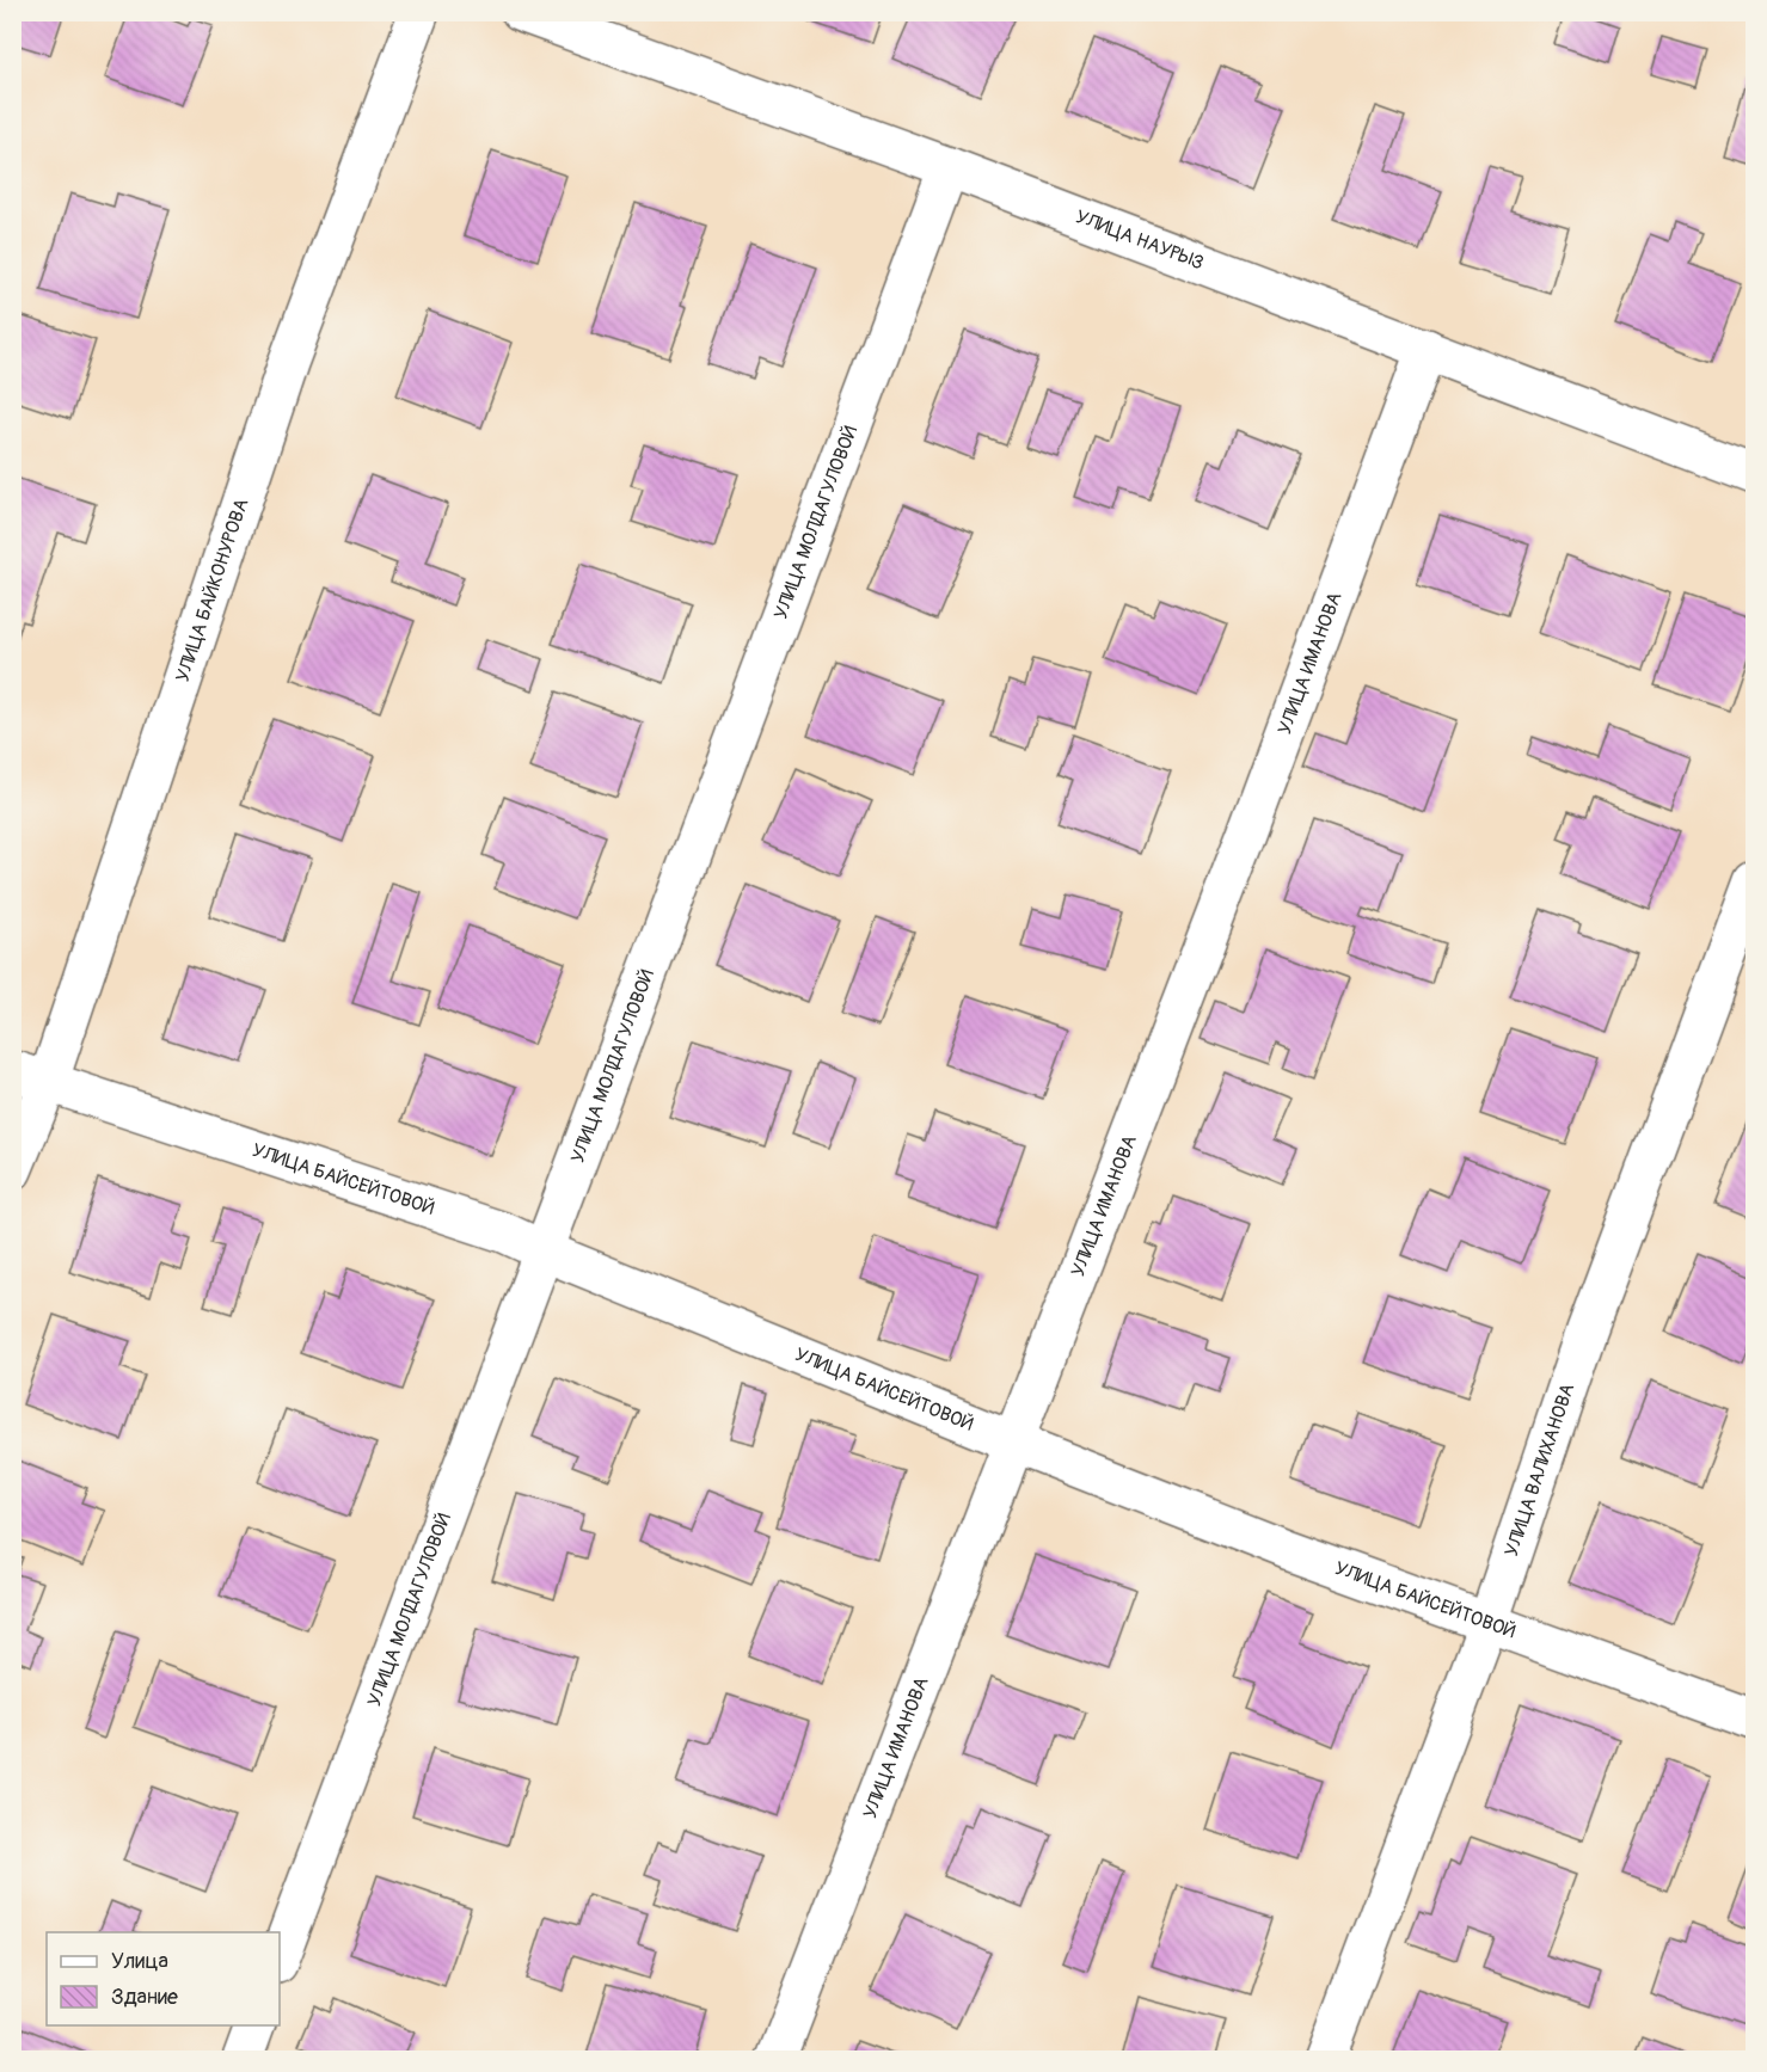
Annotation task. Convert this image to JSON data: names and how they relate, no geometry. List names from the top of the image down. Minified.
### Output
{"streets":{"street":["УЛИЦА НАУРЫЗ","УЛИЦА МОЛДАГУЛОВОЙ","УЛИЦА БАЙКОНУРОВА","УЛИЦА ИМАНОВА","УЛИЦА БАЙСЕЙТОВОЙ","УЛИЦА ВАЛИХАНОВА"]},"crossings":[["УЛИЦА НАУРЫЗ","УЛИЦА МОЛДАГУЛОВОЙ"],["УЛИЦА НАУРЫЗ","УЛИЦА ИМАНОВА"],["УЛИЦА МОЛДАГУЛОВОЙ","УЛИЦА БАЙСЕЙТОВОЙ"],["УЛИЦА БАЙКОНУРОВА","УЛИЦА БАЙСЕЙТОВОЙ"],["УЛИЦА ИМАНОВА","УЛИЦА БАЙСЕЙТОВОЙ"],["УЛИЦА БАЙСЕЙТОВОЙ","УЛИЦА ВАЛИХАНОВА"]],"legend":["Улица","Здание"]}
